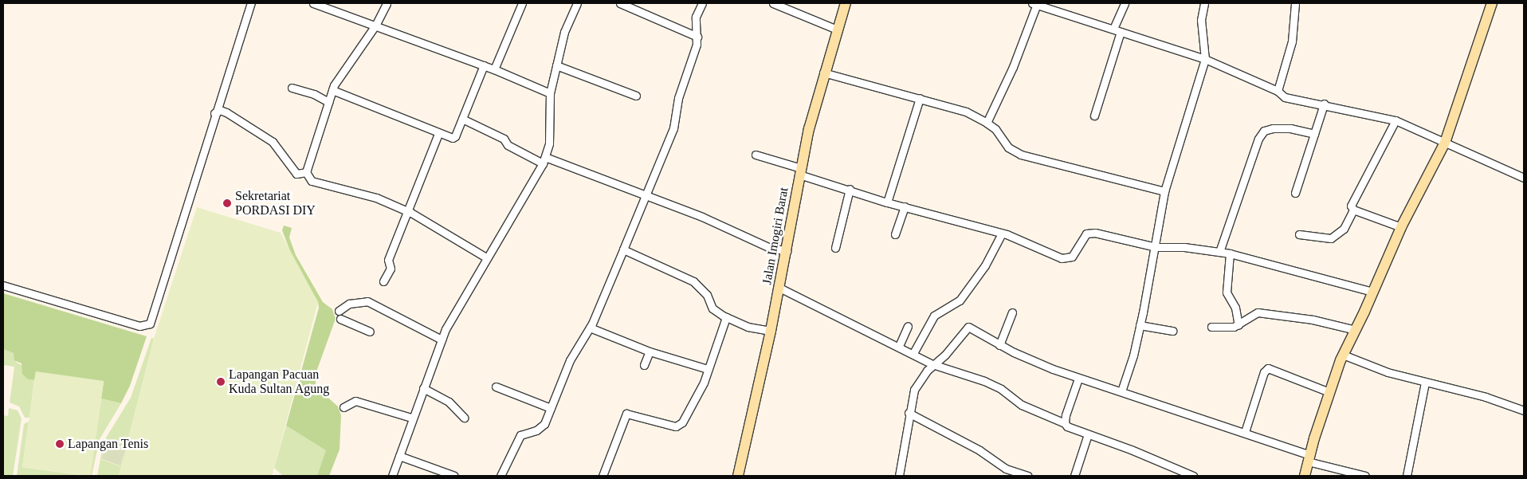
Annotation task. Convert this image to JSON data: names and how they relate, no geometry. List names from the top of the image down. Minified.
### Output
{"streets":{"street":["Jalan Imogiri Barat"]},"places":["Sekretariat PORDASI DIY","Lapangan Pacuan Kuda Sultan Agung","Lapangan Tenis"]}
